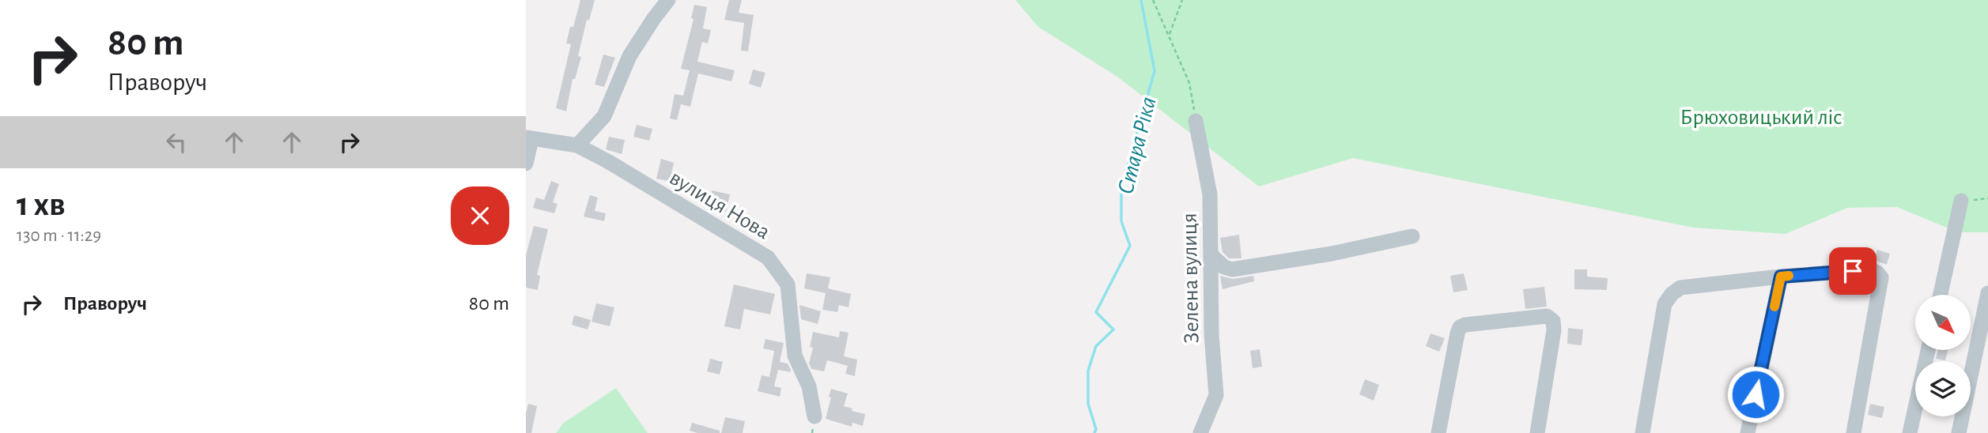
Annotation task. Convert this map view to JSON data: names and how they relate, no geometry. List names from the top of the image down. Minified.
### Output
{"streets":{"street":["вулиця Нова","Зелена вулиця"]},"water":["Стара Ріка"],"parks":["Брюховицький ліс"],"north":"bottom right","page":{"turn":["80 m","Праворуч"],"heading":["1 хв","130 m · 11:29"],"list":[{"name":"Праворуч","value":"80 m"}]}}
